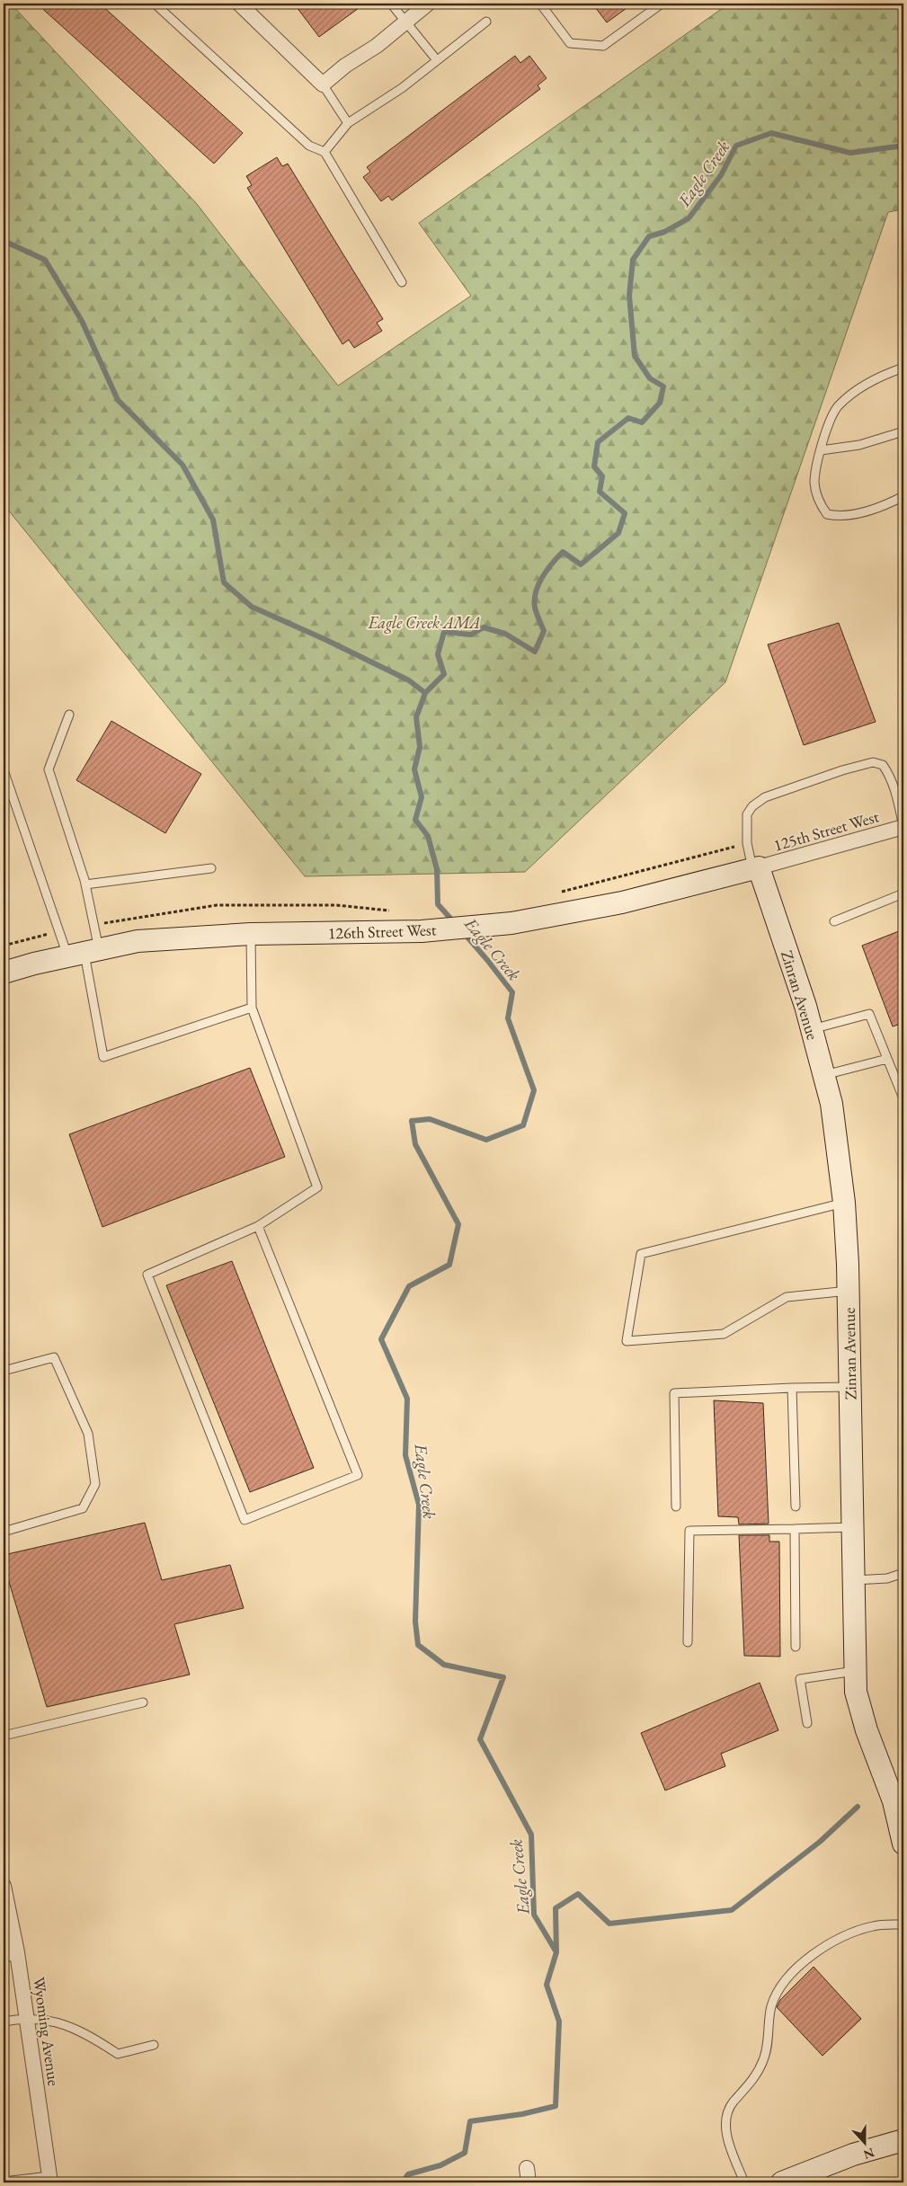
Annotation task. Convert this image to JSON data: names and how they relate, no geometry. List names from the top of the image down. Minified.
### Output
{"streets":{"street":["125th Street West","126th Street West","Zinran Avenue","Wyoming Avenue"]},"crossings":[["125th Street West","126th Street West"],["125th Street West","Zinran Avenue"],["126th Street West","Zinran Avenue"]],"water":["Eagle Creek"],"parks":["Eagle Creek AMA"],"north":"bottom"}
